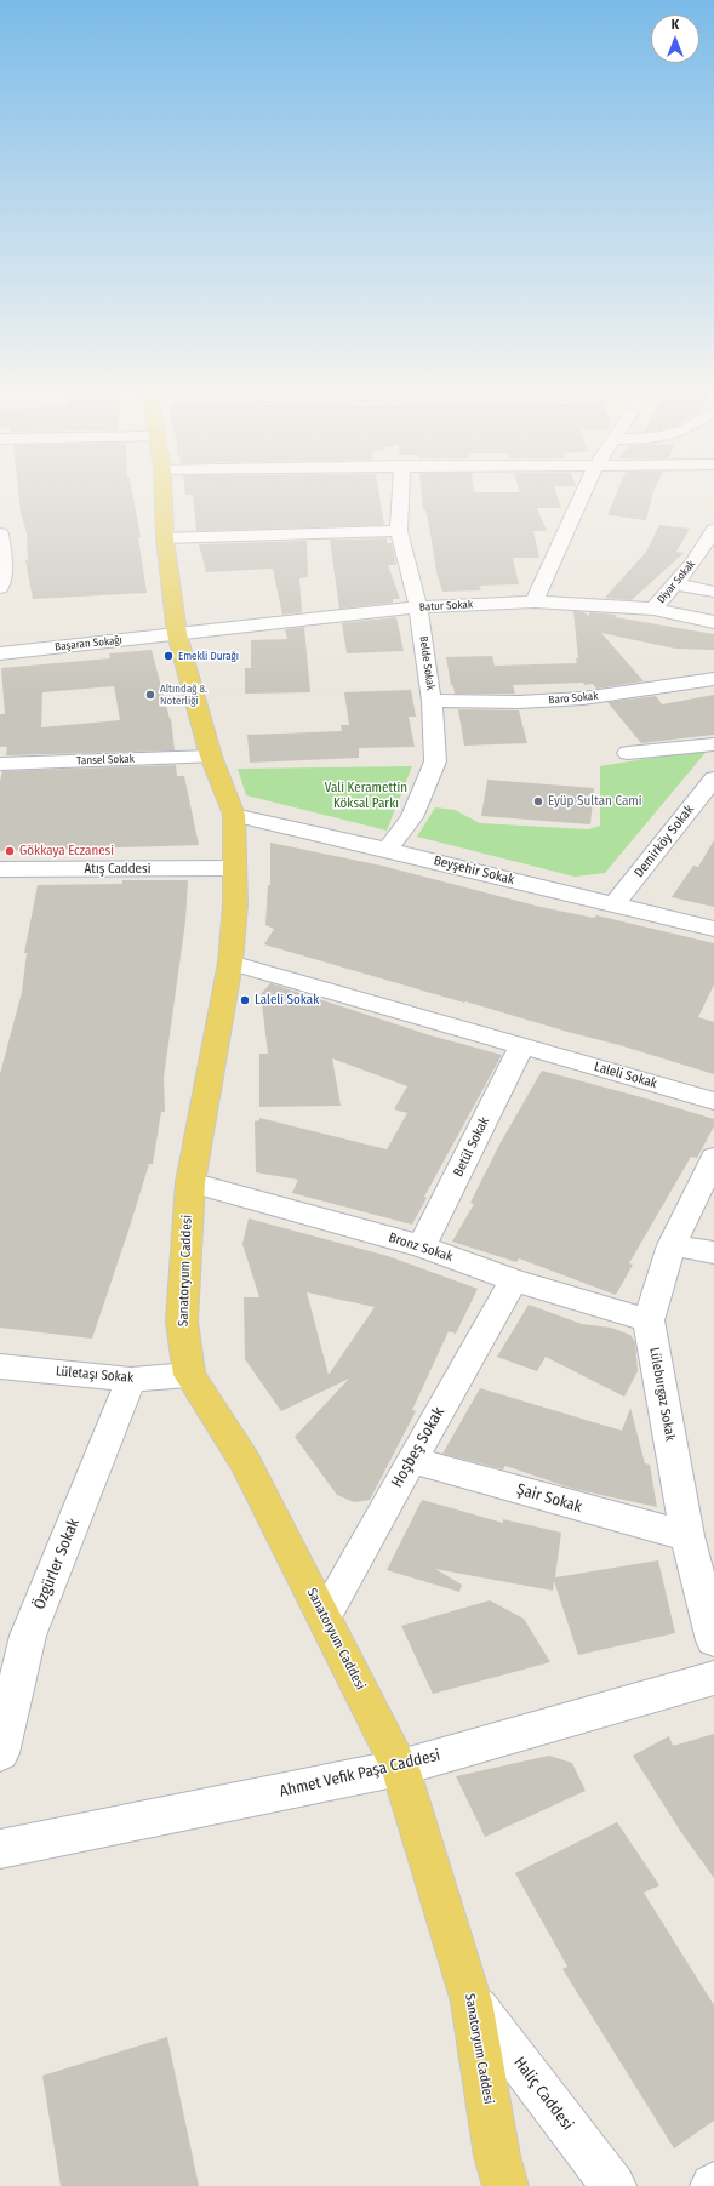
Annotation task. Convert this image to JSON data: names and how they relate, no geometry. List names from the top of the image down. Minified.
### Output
{"streets":{"main road":["Sanatoryum Caddesi"],"street":["Diyar Sokak","Batur Sokak","Başaran Sokağı","Belde Sokak","Baro Sokak","Tansel Sokak","Demirköy Sokak","Atış Caddesi","Beyşehir Sokak","Laleli Sokak","Betül Sokak","Bronz Sokak","Lületaşı Sokak","Lüleburgaz Sokak","Hoşbeş Sokak","Şair Sokak","Özgürler Sokak","Ahmet Vefik Paşa Caddesi","Haliç Caddesi"]},"crossings":[["Diyar Sokak","Batur Sokak"],["Batur Sokak","Başaran Sokağı"],["Batur Sokak","Belde Sokak"],["Batur Sokak","Sanatoryum Caddesi"],["Başaran Sokağı","Sanatoryum Caddesi"],["Belde Sokak","Baro Sokak"],["Belde Sokak","Beyşehir Sokak"],["Tansel Sokak","Sanatoryum Caddesi"],["Demirköy Sokak","Beyşehir Sokak"],["Atış Caddesi","Sanatoryum Caddesi"],["Beyşehir Sokak","Sanatoryum Caddesi"],["Laleli Sokak","Betül Sokak"],["Laleli Sokak","Sanatoryum Caddesi"],["Betül Sokak","Bronz Sokak"],["Bronz Sokak","Sanatoryum Caddesi"],["Bronz Sokak","Lüleburgaz Sokak"],["Bronz Sokak","Hoşbeş Sokak"],["Sanatoryum Caddesi","Lületaşı Sokak"],["Sanatoryum Caddesi","Hoşbeş Sokak"],["Sanatoryum Caddesi","Ahmet Vefik Paşa Caddesi"],["Sanatoryum Caddesi","Haliç Caddesi"],["Lületaşı Sokak","Özgürler Sokak"],["Lüleburgaz Sokak","Şair Sokak"],["Hoşbeş Sokak","Şair Sokak"]],"parks":["Vali Keramettin Köksal Parkı"],"places":["Emekli Durağı","Altındağ 8. Noterliği","Eyüp Sultan Cami","Gökkaya Eczanesi","Laleli Sokak"],"north":"top"}
